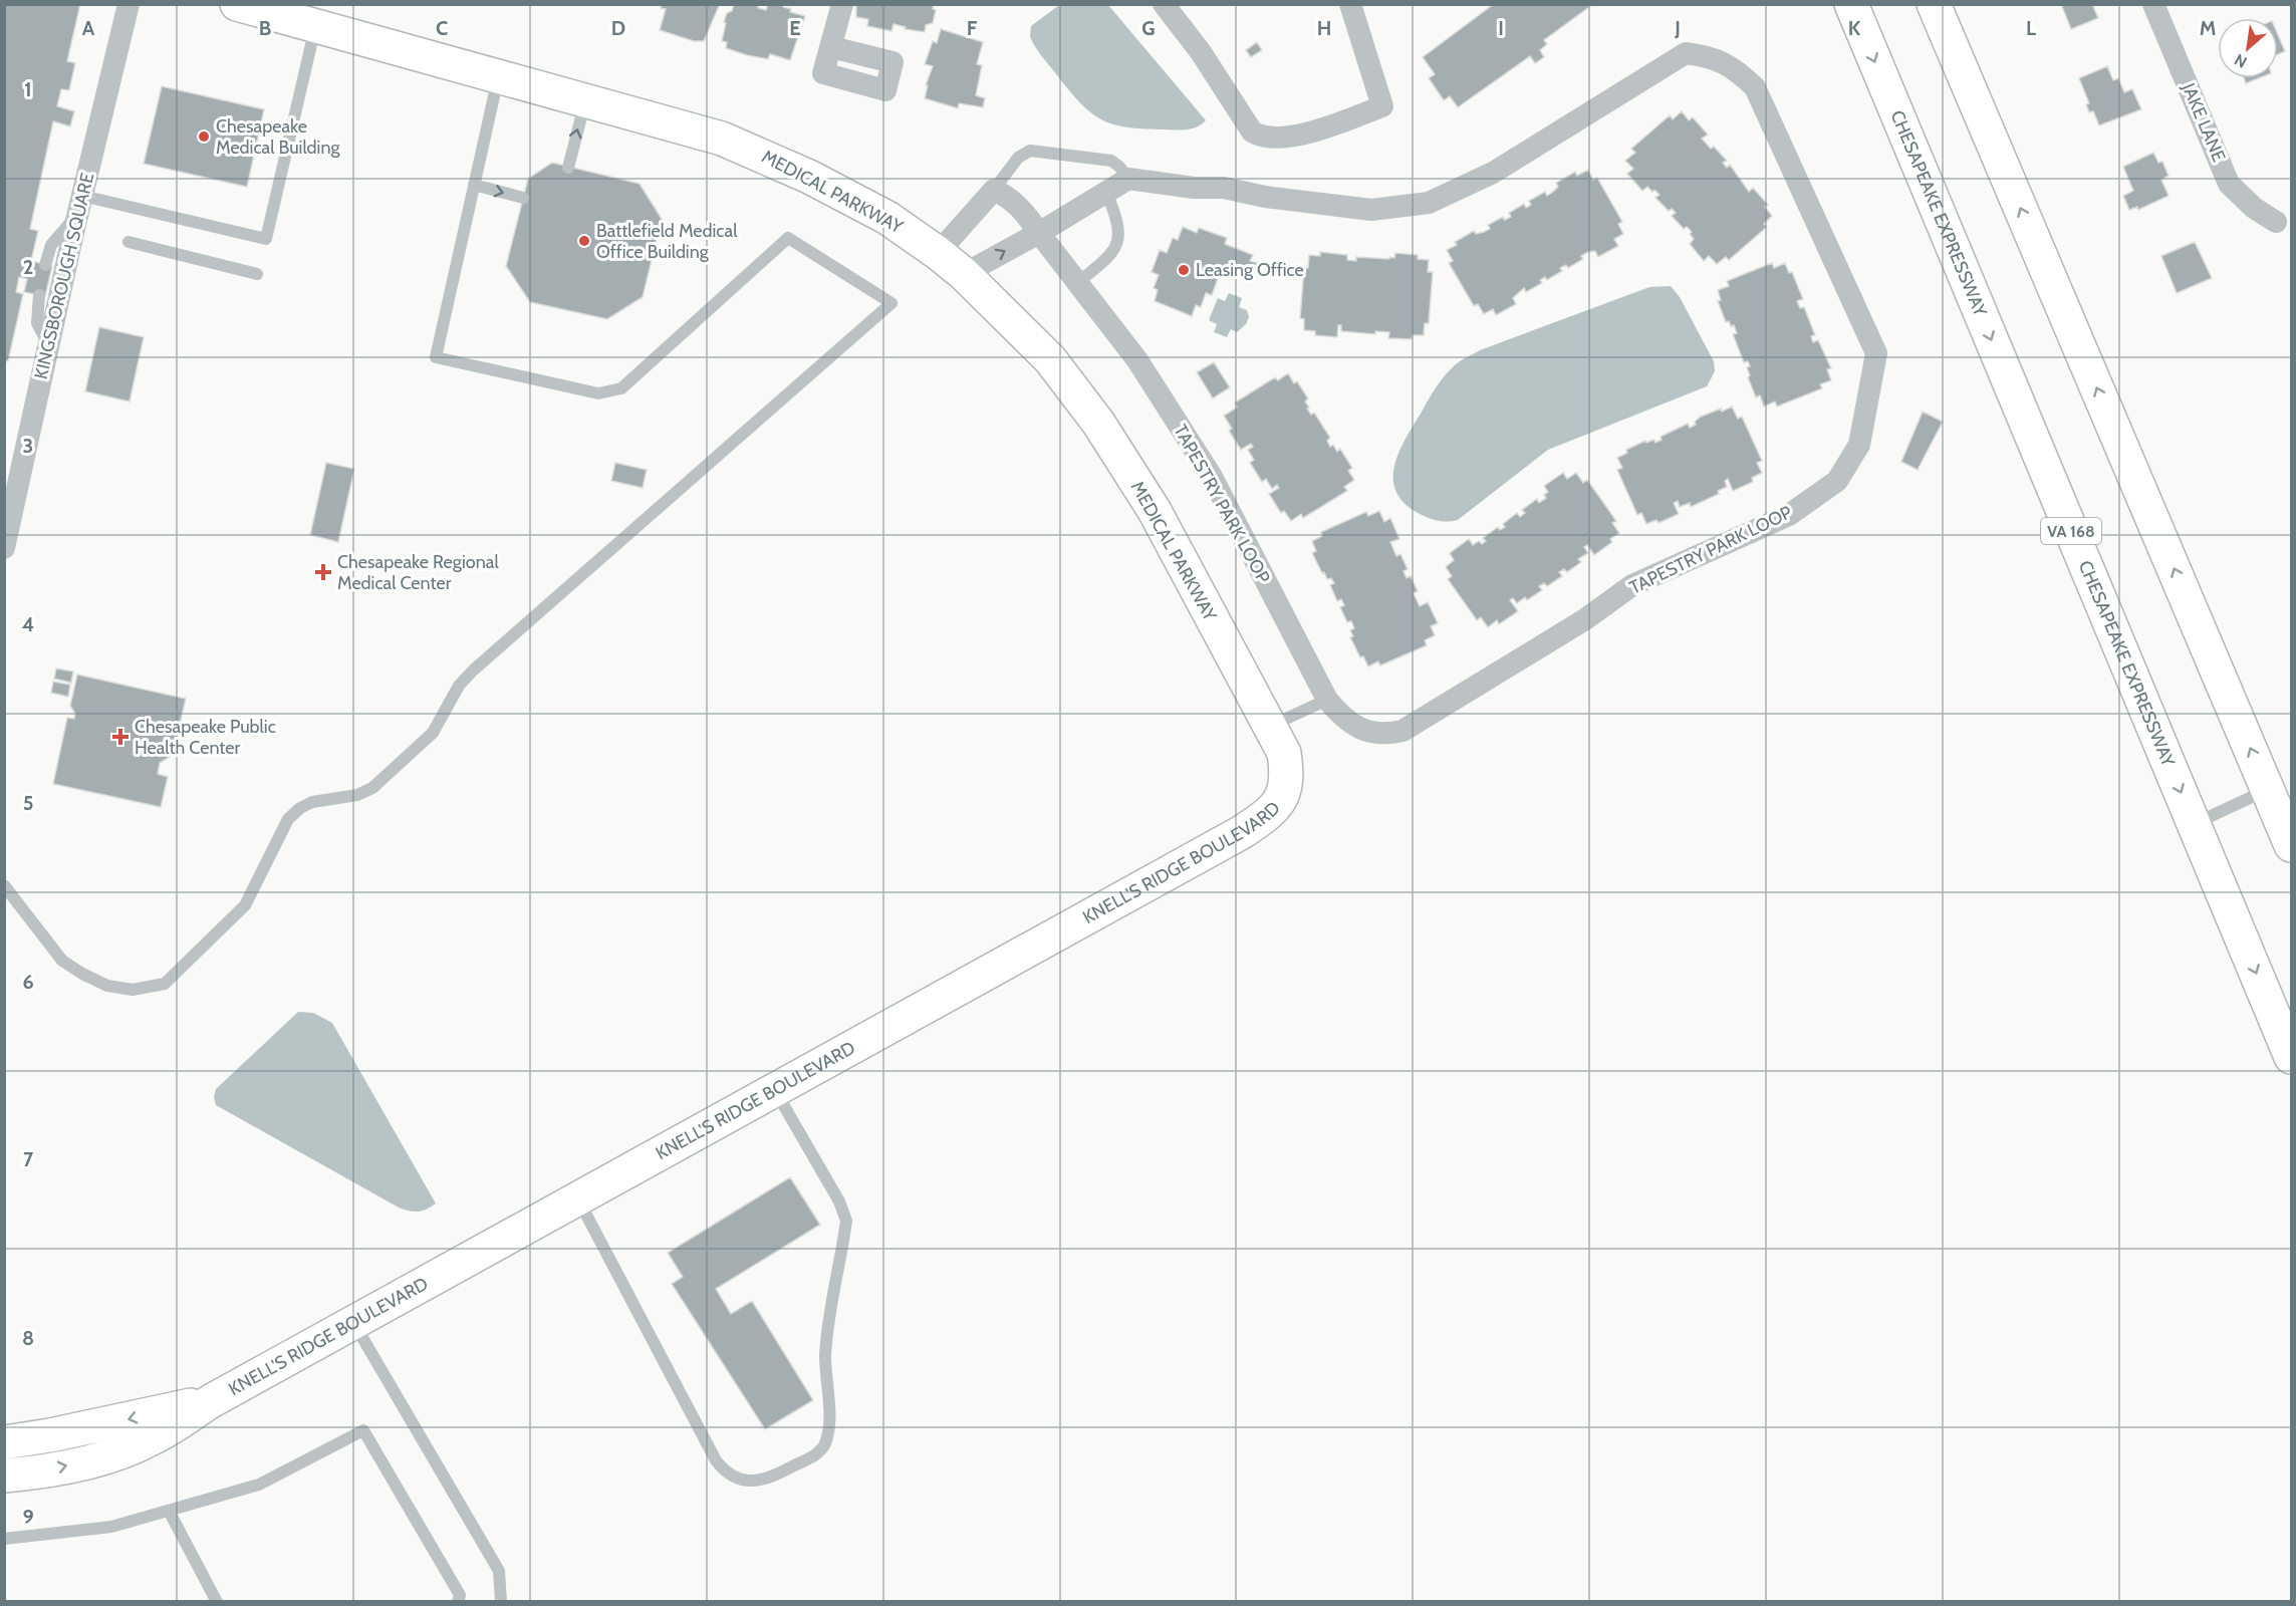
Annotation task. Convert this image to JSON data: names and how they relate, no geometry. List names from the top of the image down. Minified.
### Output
{"streets":{"main road":["MEDICAL PARKWAY","CHESAPEAKE EXPRESSWAY","VA 168","KNELL'S RIDGE BOULEVARD"],"street":["JAKE LANE","KINGSBOROUGH SQUARE","TAPESTRY PARK LOOP"]},"crossings":[["MEDICAL PARKWAY","KNELL'S RIDGE BOULEVARD"]],"places":{"other":["Chesapeake Medical Building","Battlefield Medical Office Building","Leasing Office"],"health":["Chesapeake Regional Medical Center","Chesapeake Public Health Center"]},"north":"bottom left","grid":{"columns":["A","B","C","D","E","F","G","H","I","J","K","L","M"],"rows":["1","2","3","4","5","6","7","8","9"]}}
